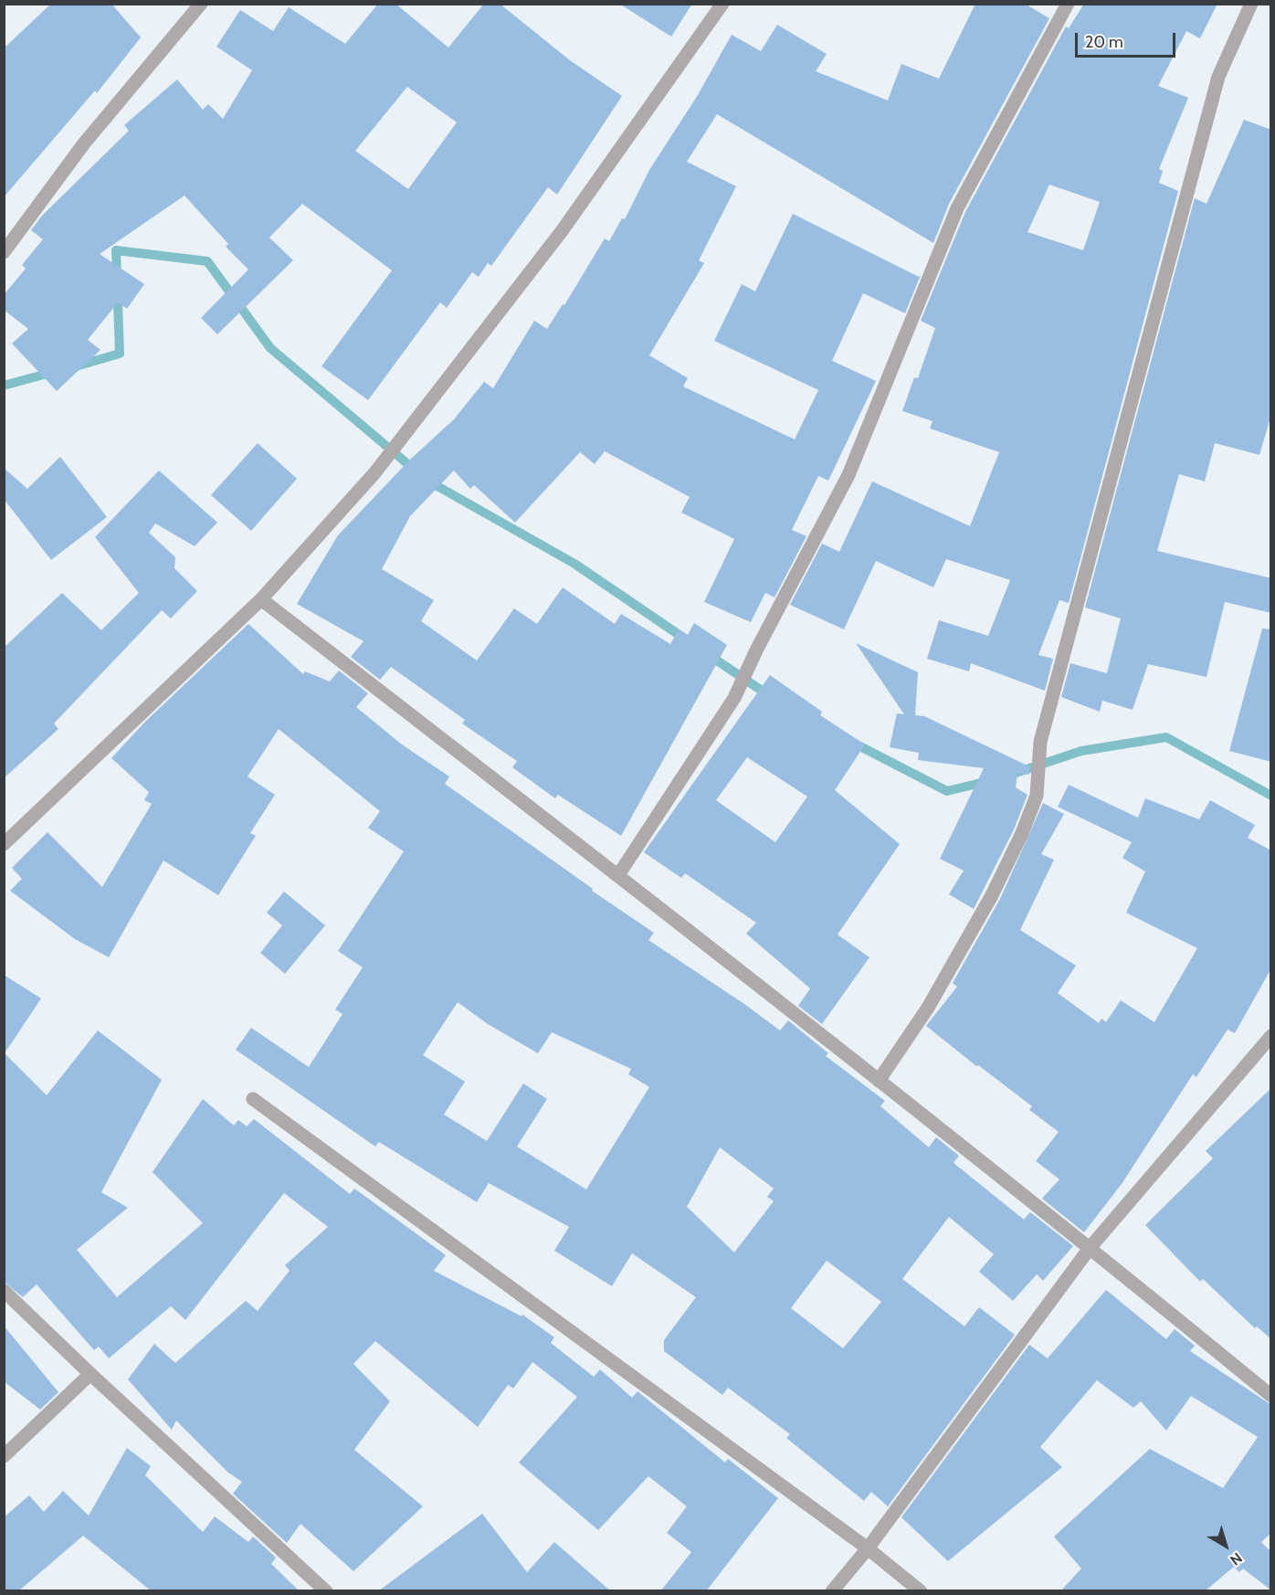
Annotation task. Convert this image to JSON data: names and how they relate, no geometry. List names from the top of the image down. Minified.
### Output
{"scale_bar":"20 m","north":"bottom right"}
